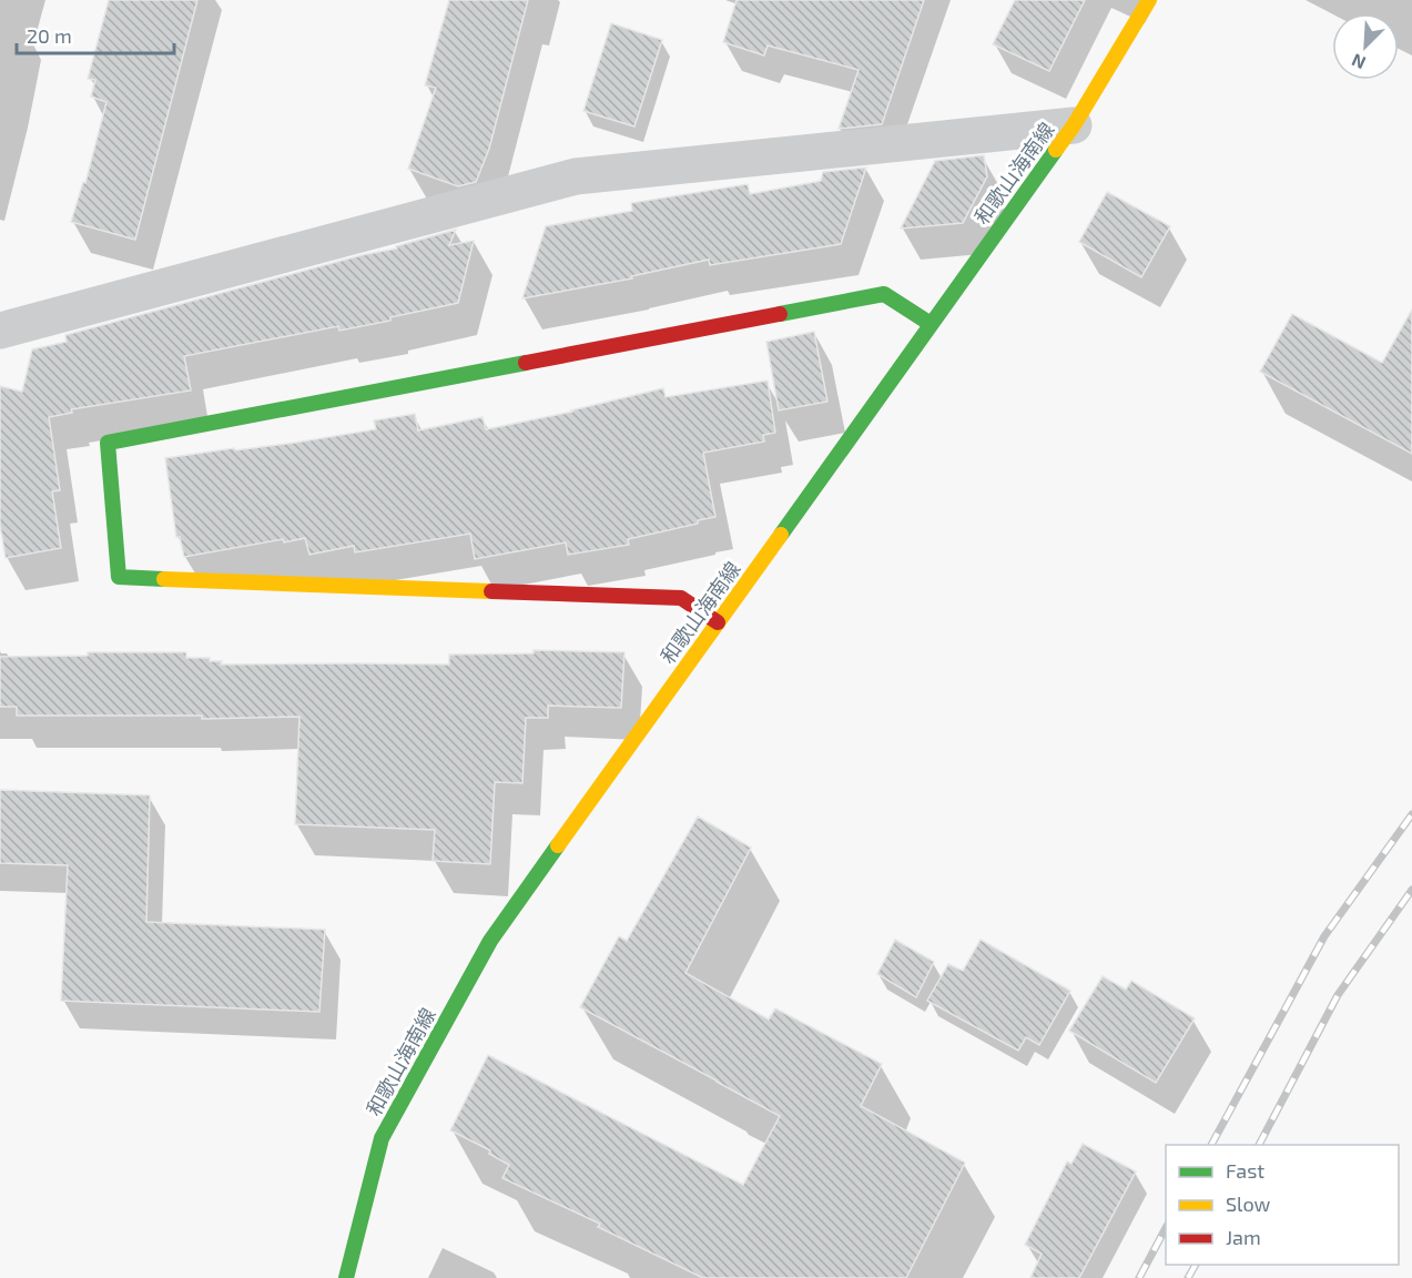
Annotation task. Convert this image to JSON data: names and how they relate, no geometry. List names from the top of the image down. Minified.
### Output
{"streets":{"street":["和歌山海南線"]},"legend":["Fast","Slow","Jam"],"scale_bar":"20 m","north":"bottom left"}
